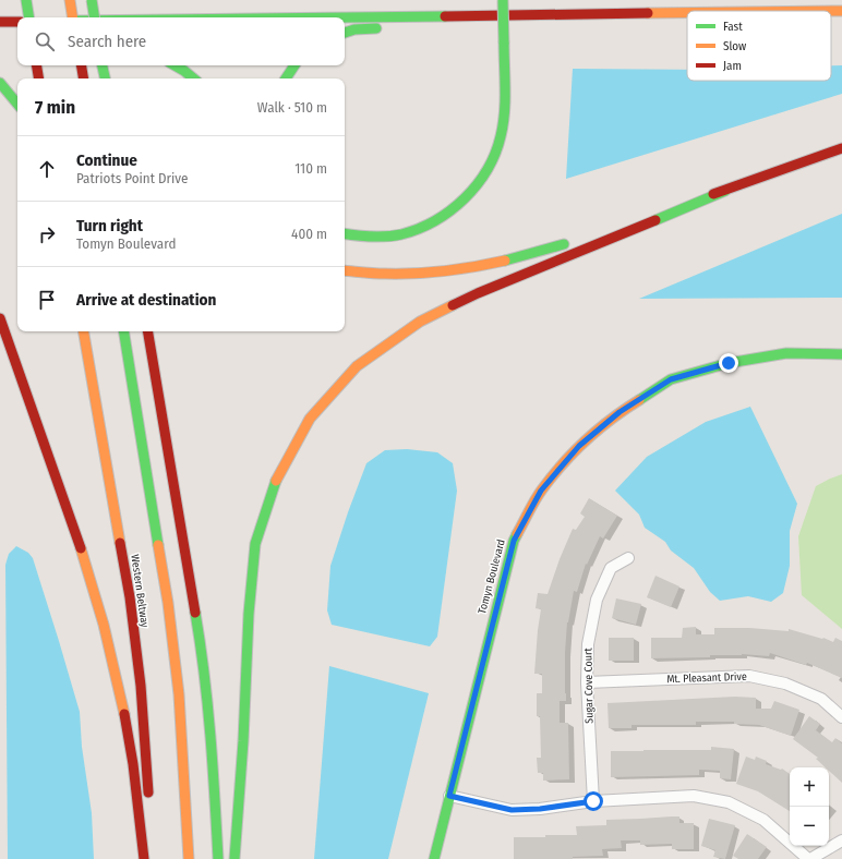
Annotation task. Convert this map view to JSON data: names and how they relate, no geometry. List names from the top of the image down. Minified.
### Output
{"streets":{"main road":["Tomyn Boulevard","Western Beltway"],"street":["Mt. Pleasant Drive","Sugar Cove Court"]},"crossings":[["Mt. Pleasant Drive","Sugar Cove Court"]],"legend":["Fast","Slow","Jam"],"page":{"search":"Search here","heading":["7 min","Walk · 510 m"],"list":[["Continue","Patriots Point Drive","110 m"],["Turn right","Tomyn Boulevard","400 m"],"Arrive at destination"],"map_buttons":["+","−"]}}
